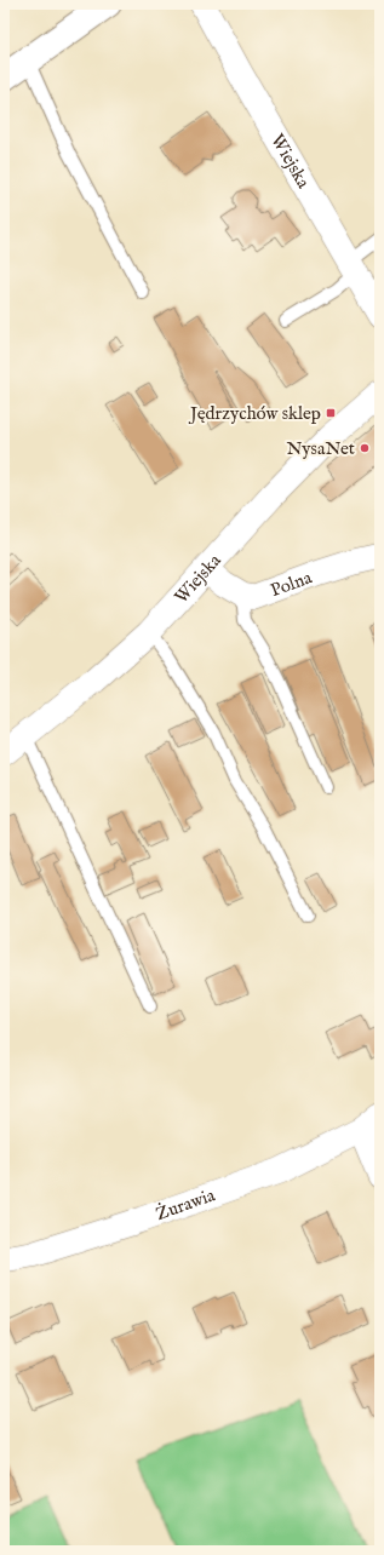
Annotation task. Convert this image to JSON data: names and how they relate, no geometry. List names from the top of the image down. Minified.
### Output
{"streets":{"street":["Wiejska","Polna","Żurawia"]},"places":{"transit":["Jędrzychów sklep"],"other":["NysaNet"]}}
